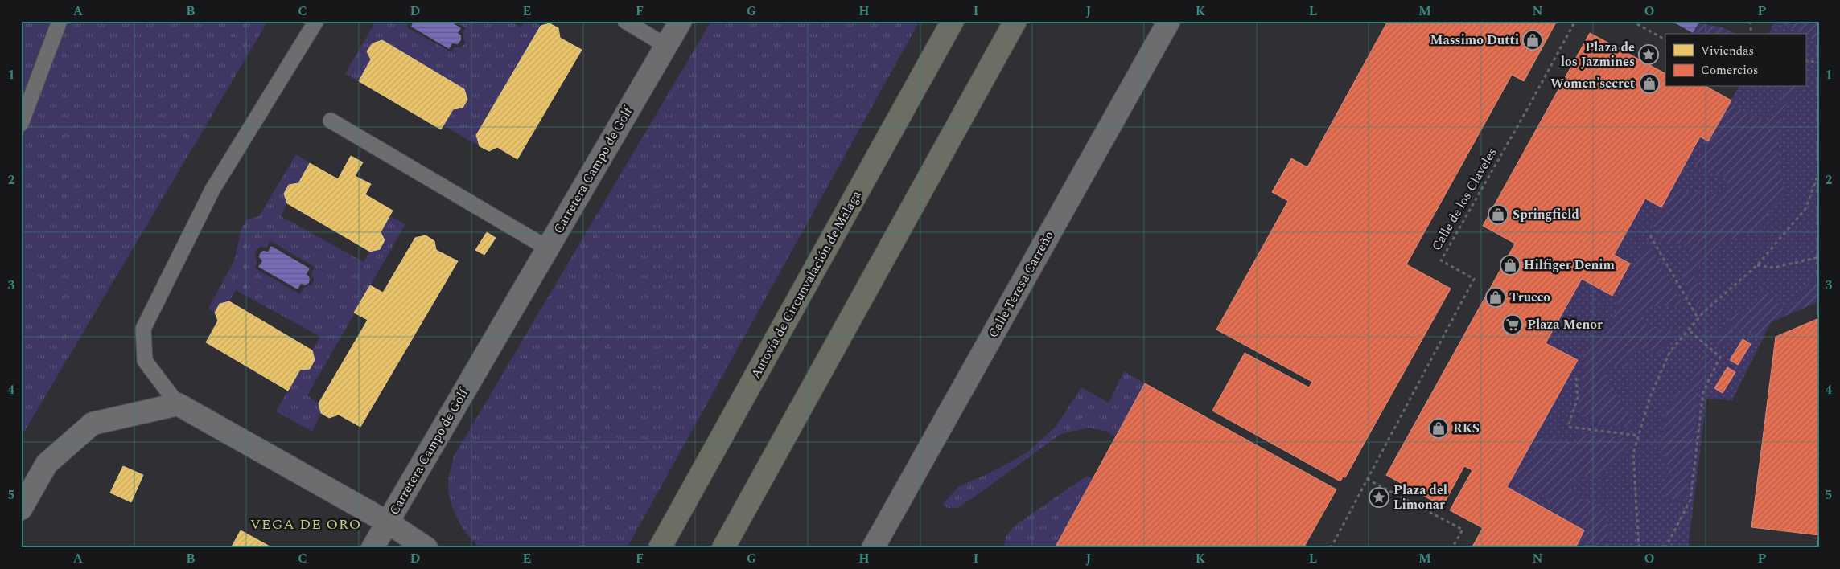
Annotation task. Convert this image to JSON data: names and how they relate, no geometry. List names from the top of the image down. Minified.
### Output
{"streets":{"highway":["Autovía de Circunvalación de Málaga"],"street":["Carretera Campo de Golf","Calle Teresa Carreño"],"path":["Calle de los Claveles"]},"districts":["VEGA DE ORO"],"places":{"shop":["Massimo Dutti","Women'secret","Springfield","Hilfiger Denim","Trucco","RKS"],"place":["Plaza de los Jazmines","Plaza del Limonar"],"supermarket":["Plaza Menor"]},"legend":["Viviendas","Comercios"],"grid":{"columns":["A","B","C","D","E","F","G","H","I","J","K","L","M","N","O","P"],"rows":["1","2","3","4","5"]}}
